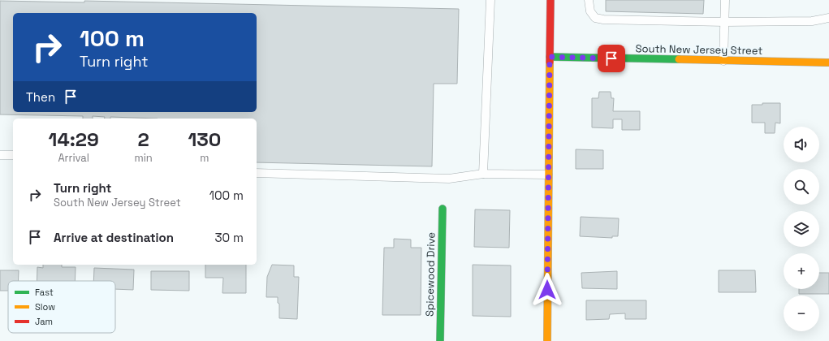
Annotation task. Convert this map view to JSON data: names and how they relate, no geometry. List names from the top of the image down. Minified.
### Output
{"streets":{"street":["South New Jersey Street","Spicewood Drive"]},"legend":["Fast","Slow","Jam"],"page":{"turn":["100 m","Turn right"],"then":"Then","eta":["14:29","Arrival","2","min","130","m"],"map_buttons":["+","−"],"list":[{"name":"Turn right","note":"South New Jersey Street","value":"100 m"},{"name":"Arrive at destination","value":"30 m"}]}}
